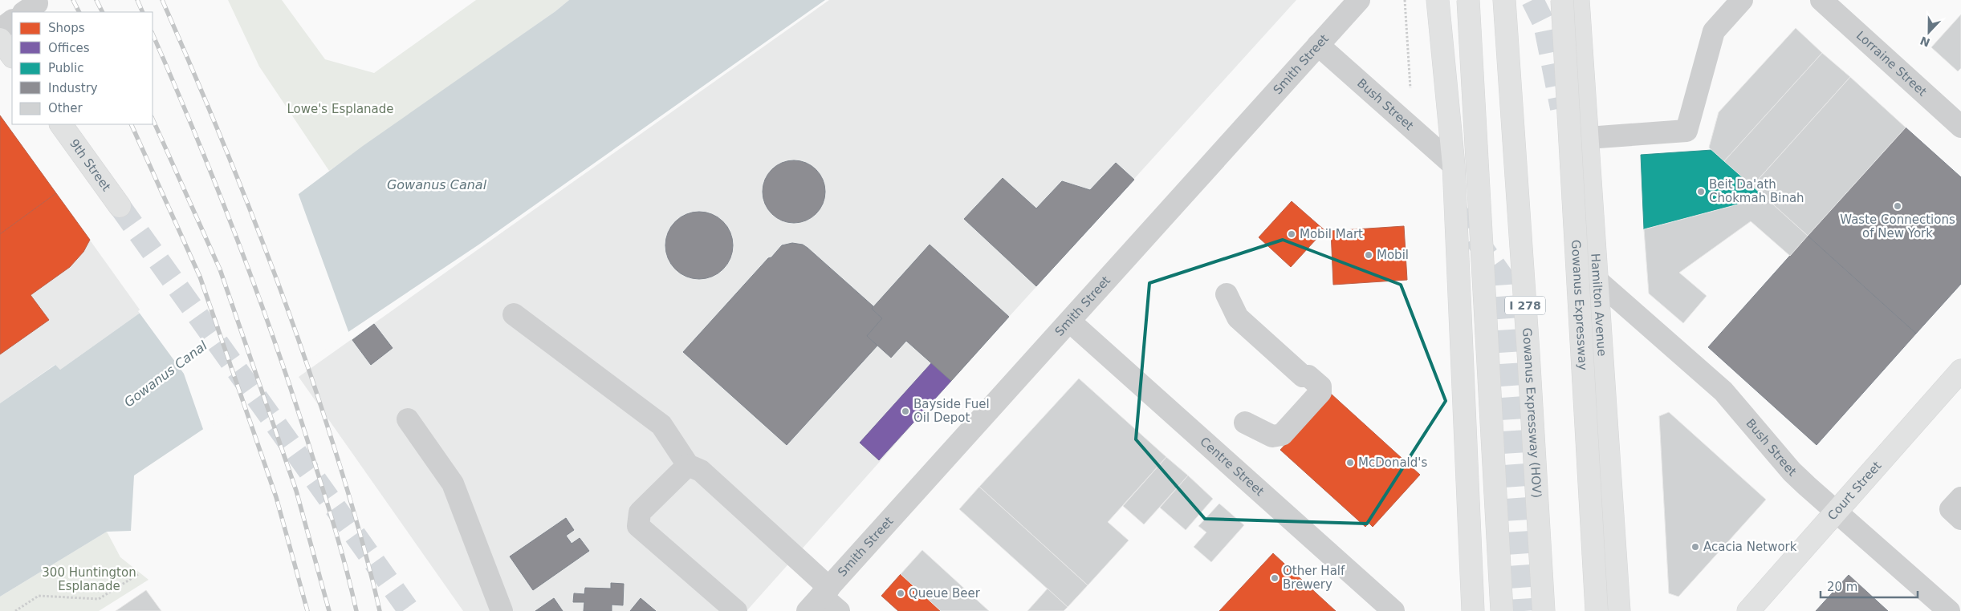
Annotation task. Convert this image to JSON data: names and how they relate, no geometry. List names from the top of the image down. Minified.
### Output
{"streets":{"main road":["9th Street","I 278","Gowanus Expressway","Hamilton Avenue","Gowanus Expressway (HOV)","Court Street"],"street":["Lorraine Street","Smith Street","Bush Street","Centre Street"]},"crossings":[["Smith Street","Bush Street"],["Smith Street","Centre Street"],["Bush Street","Hamilton Avenue"],["Bush Street","Court Street"]],"water":["Gowanus Canal"],"parks":["Lowe's Esplanade","300 Huntington Esplanade"],"places":["Beit Da'ath Chokmah Binah","Waste Connections of New York","Mobil Mart","Mobil","Bayside Fuel Oil Depot","McDonald's","Acacia Network","Other Half Brewery","Queue Beer"],"legend":["Shops","Offices","Public","Industry","Other"],"scale_bar":"20 m","north":"bottom"}
